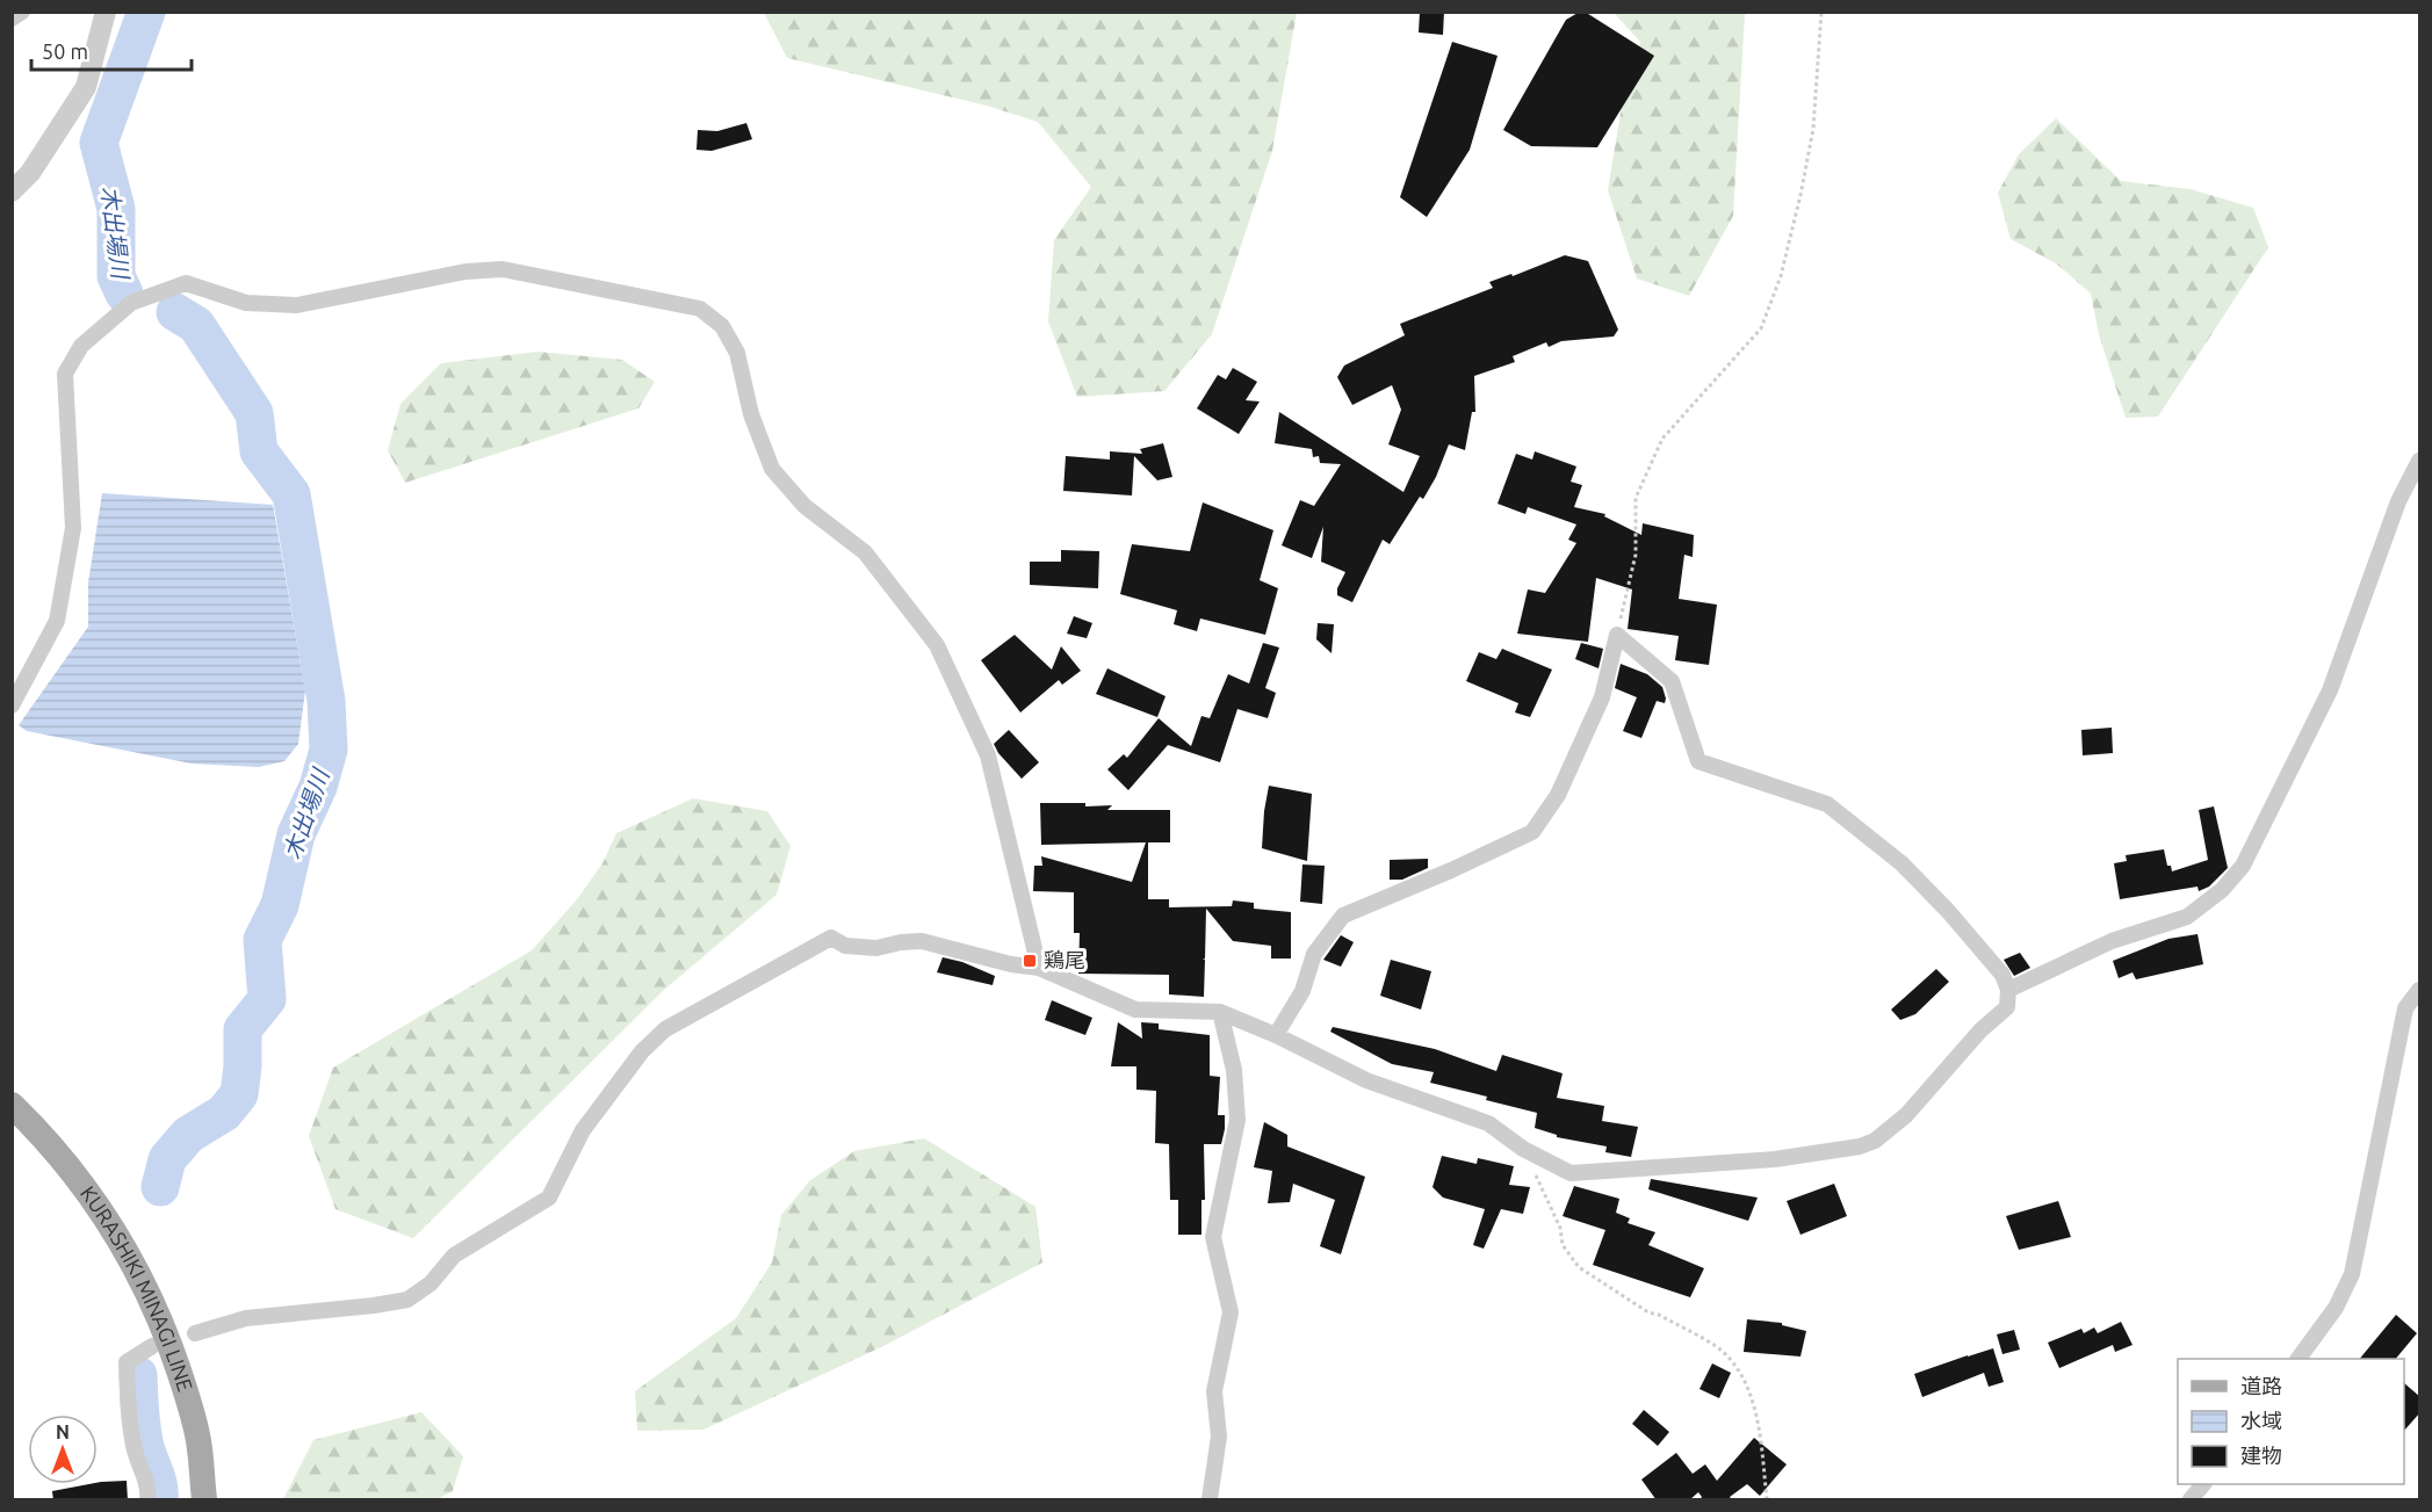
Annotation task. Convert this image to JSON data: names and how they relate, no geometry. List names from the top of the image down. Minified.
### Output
{"streets":{"main road":["KURASHIKI MINAGI LINE"]},"water":["木出場川"],"places":{"transit":["鶏尾"]},"legend":["道路","水域","建物"],"scale_bar":"50 m","north":"top"}
